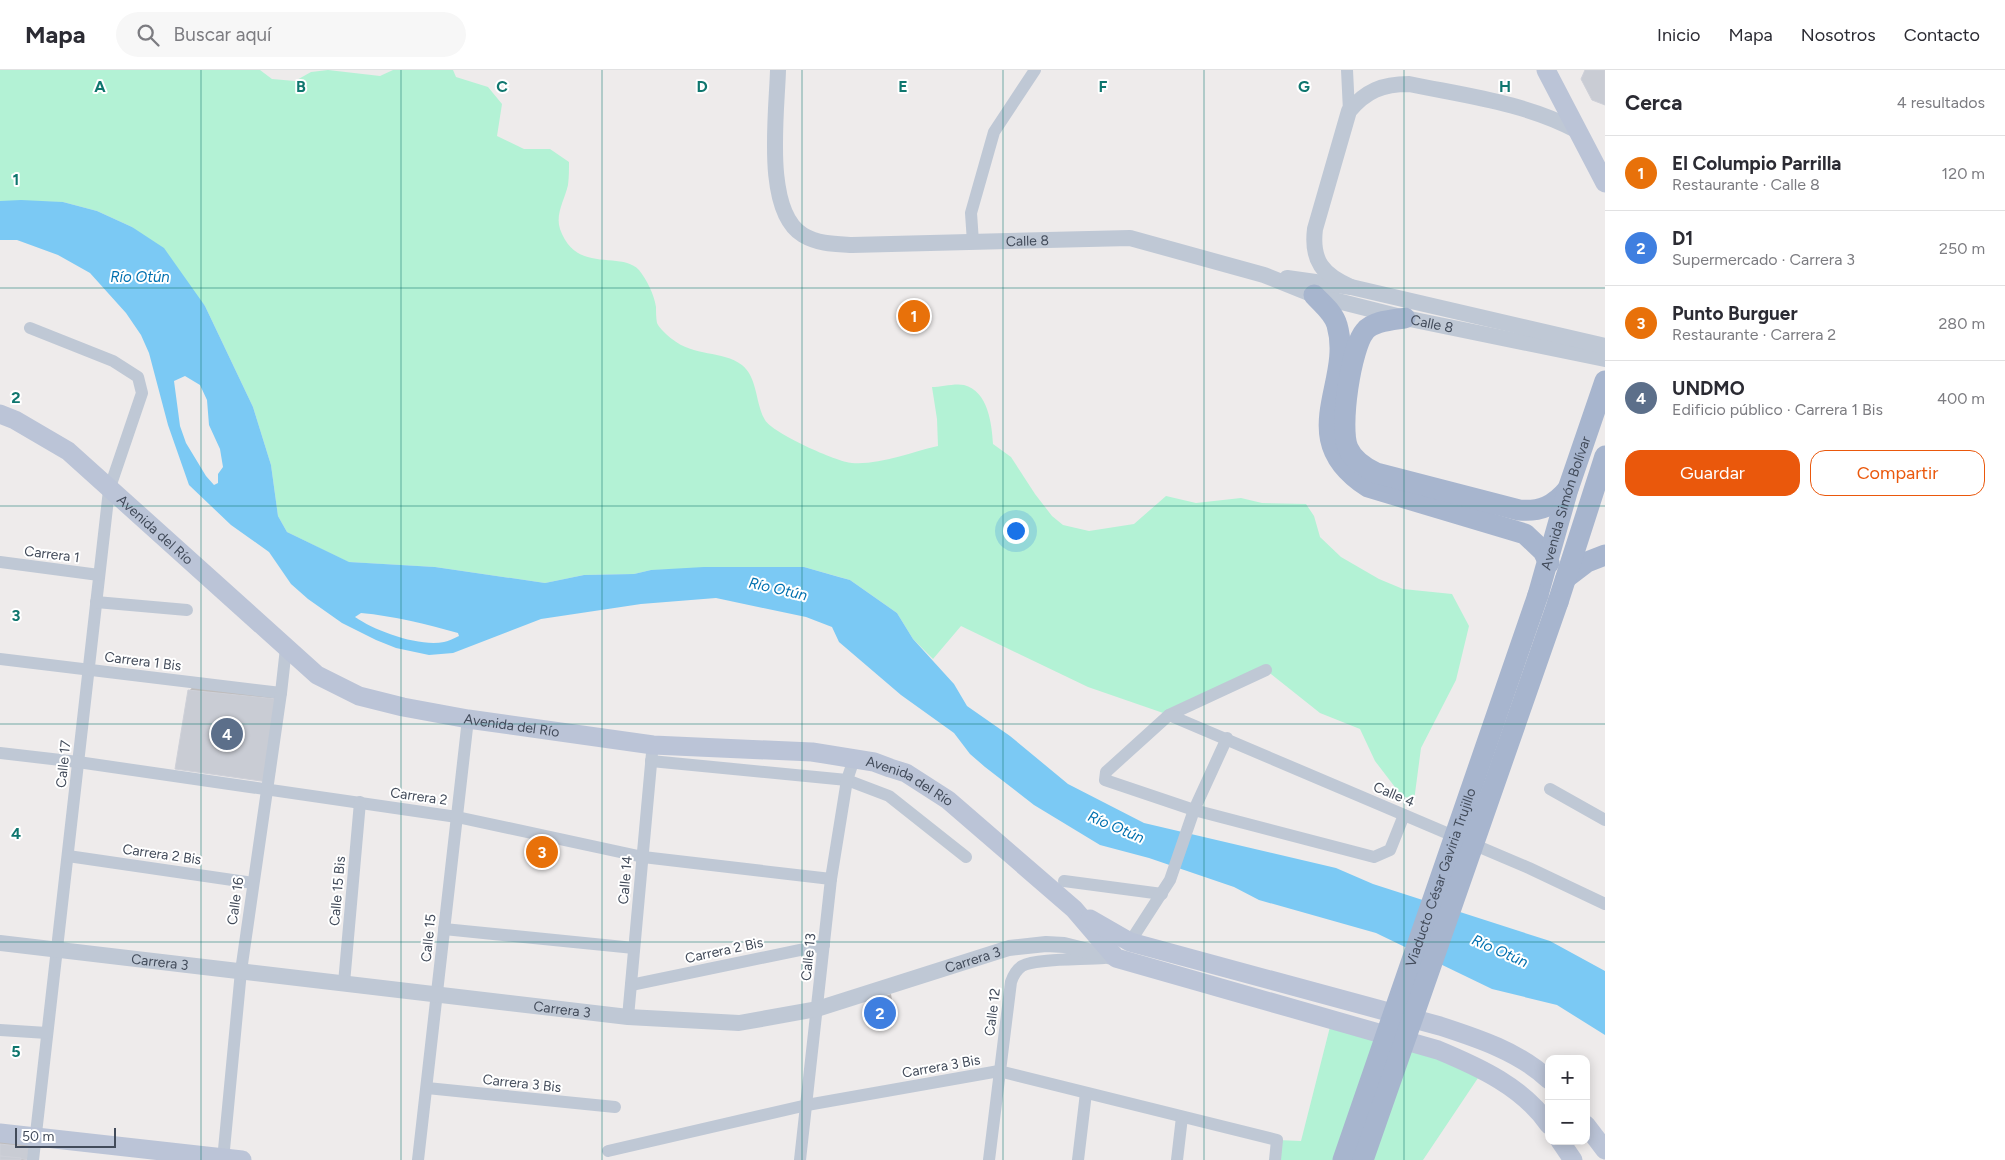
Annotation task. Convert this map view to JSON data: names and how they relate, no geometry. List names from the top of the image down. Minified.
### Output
{"streets":{"main road":["Avenida Simón Bolívar","Avenida del Río","Viaducto César Gaviria Trujillo"],"street":["Calle 8","Carrera 1","Carrera 1 Bis","Calle 17","Calle 4","Carrera 2","Carrera 2 Bis","Calle 14","Calle 15 Bis","Calle 16","Calle 15","Calle 13","Carrera 3","Calle 12","Carrera 3 Bis"]},"crossings":[["Avenida Simón Bolívar","Viaducto César Gaviria Trujillo"],["Avenida del Río","Calle 17"],["Avenida del Río","Calle 14"],["Avenida del Río","Calle 16"],["Avenida del Río","Calle 15"],["Avenida del Río","Calle 13"],["Carrera 1","Calle 17"],["Carrera 1 Bis","Calle 17"],["Carrera 1 Bis","Calle 16"],["Calle 17","Carrera 2"],["Calle 17","Carrera 2 Bis"],["Calle 17","Carrera 3"],["Carrera 2","Calle 14"],["Carrera 2","Calle 15 Bis"],["Carrera 2","Calle 16"],["Carrera 2","Calle 15"],["Carrera 2","Calle 13"],["Carrera 2 Bis","Calle 14"],["Carrera 2 Bis","Calle 16"],["Carrera 2 Bis","Calle 13"],["Calle 14","Carrera 3"],["Calle 15 Bis","Carrera 3"],["Calle 16","Carrera 3"],["Calle 15","Carrera 3"],["Calle 15","Carrera 3 Bis"],["Calle 13","Carrera 3"],["Calle 13","Carrera 3 Bis"],["Carrera 3","Calle 12"],["Calle 12","Carrera 3 Bis"]],"water":["Río Otún"],"scale_bar":"50 m","page":{"header":"Mapa","search":"Buscar aquí","nav":["Inicio","Mapa","Nosotros","Contacto"],"heading":["Cerca","4 resultados"],"list":[{"mark":"1","name":"El Columpio Parrilla","note":"Restaurante · Calle 8","value":"120 m"},{"mark":"2","name":"D1","note":"Supermercado · Carrera 3","value":"250 m"},{"mark":"3","name":"Punto Burguer","note":"Restaurante · Carrera 2","value":"280 m"},{"mark":"4","name":"UNDMO","note":"Edificio público · Carrera 1 Bis","value":"400 m"}],"pins":["1","4","3","2"],"buttons":["Guardar","Compartir"],"map_buttons":["+","−"],"scale":"50 m"},"grid":{"columns":["A","B","C","D","E","F","G","H"],"rows":["1","2","3","4","5"]}}
